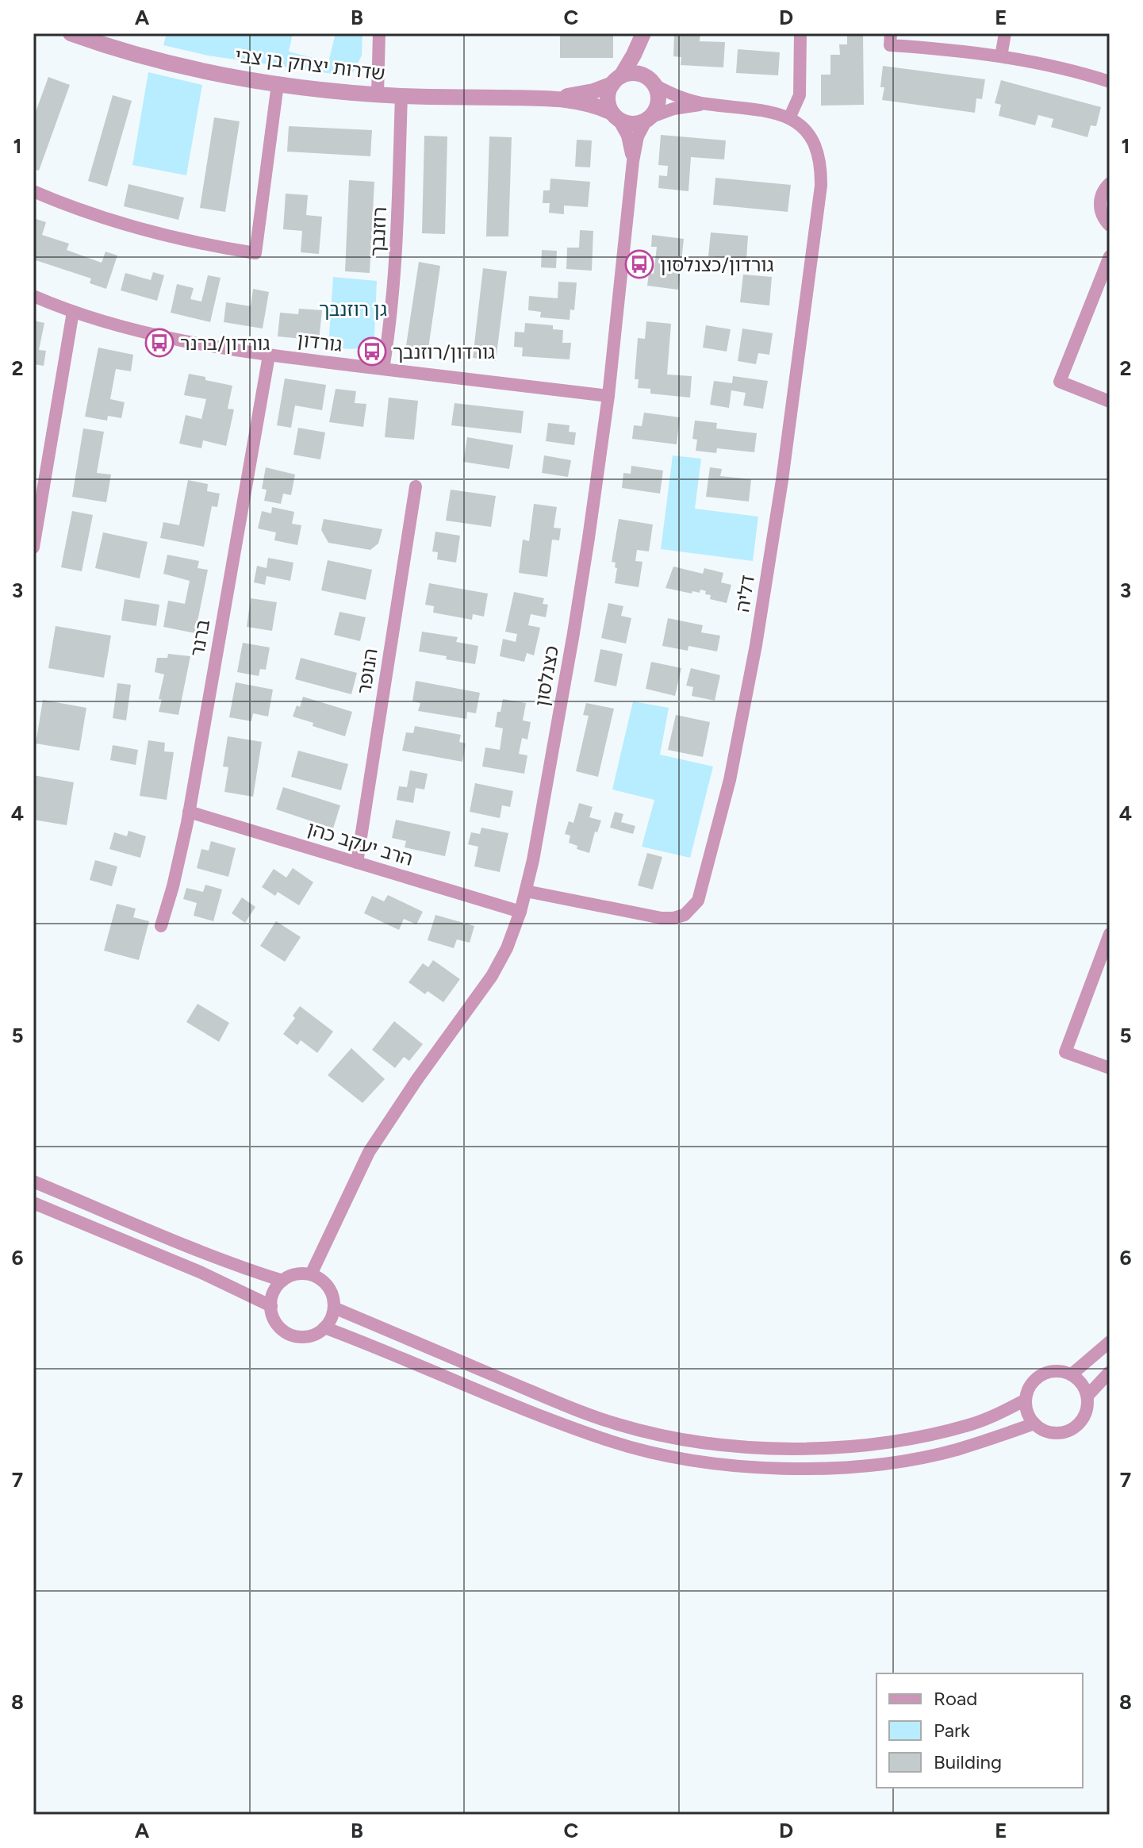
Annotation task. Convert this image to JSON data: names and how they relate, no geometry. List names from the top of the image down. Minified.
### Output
{"streets":{"street":["שדרות יצחק בן צבי","רוזנבך","גורדון","דליה","ברנר","הנופר","כצנלסון","הרב יעקב כהן"]},"crossings":[["שדרות יצחק בן צבי","רוזנבך"],["שדרות יצחק בן צבי","כצנלסון"],["רוזנבך","גורדון"],["גורדון","ברנר"],["גורדון","כצנלסון"],["דליה","כצנלסון"],["ברנר","הרב יעקב כהן"],["הנופר","הרב יעקב כהן"],["כצנלסון","הרב יעקב כהן"]],"parks":["גן רוזנבך"],"places":{"bus stop":["גורדון/כצנלסון","גורדון/ברנר","גורדון/רוזנבך"]},"legend":["Road","Park","Building"],"grid":{"columns":["A","B","C","D","E"],"rows":["1","2","3","4","5","6","7","8"]}}
